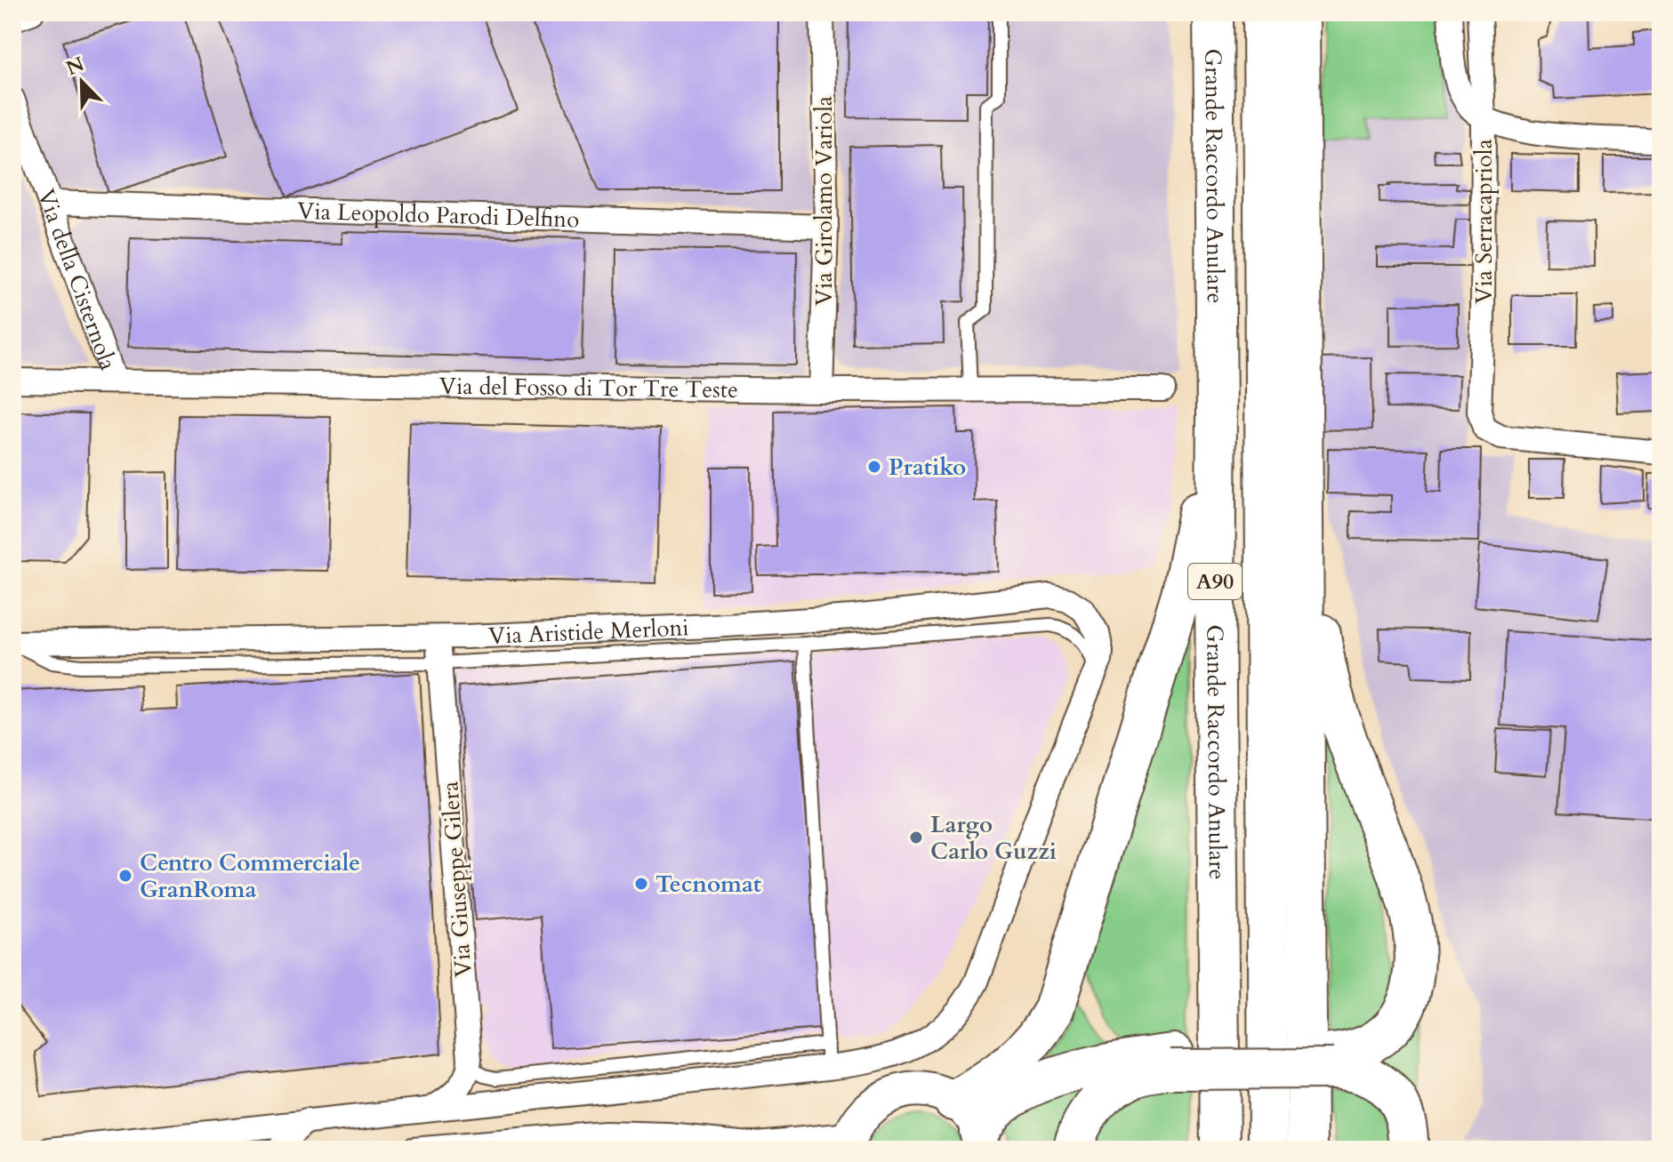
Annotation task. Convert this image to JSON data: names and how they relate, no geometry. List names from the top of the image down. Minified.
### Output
{"streets":{"highway":["Grande Raccordo Anulare","A90"],"street":["Via Girolamo Variola","Via Leopoldo Parodi Delfino","Via Serracapriola","Via della Cisternola","Via del Fosso di Tor Tre Teste","Via Aristide Merloni","Via Giuseppe Gilera"]},"crossings":[["Via Girolamo Variola","Via Leopoldo Parodi Delfino"],["Via Girolamo Variola","Via del Fosso di Tor Tre Teste"],["Via Leopoldo Parodi Delfino","Via della Cisternola"],["Via della Cisternola","Via del Fosso di Tor Tre Teste"],["Via Aristide Merloni","Via Giuseppe Gilera"]],"places":["Pratiko","Largo Carlo Guzzi","Centro Commerciale GranRoma","Tecnomat"],"north":"top left"}
